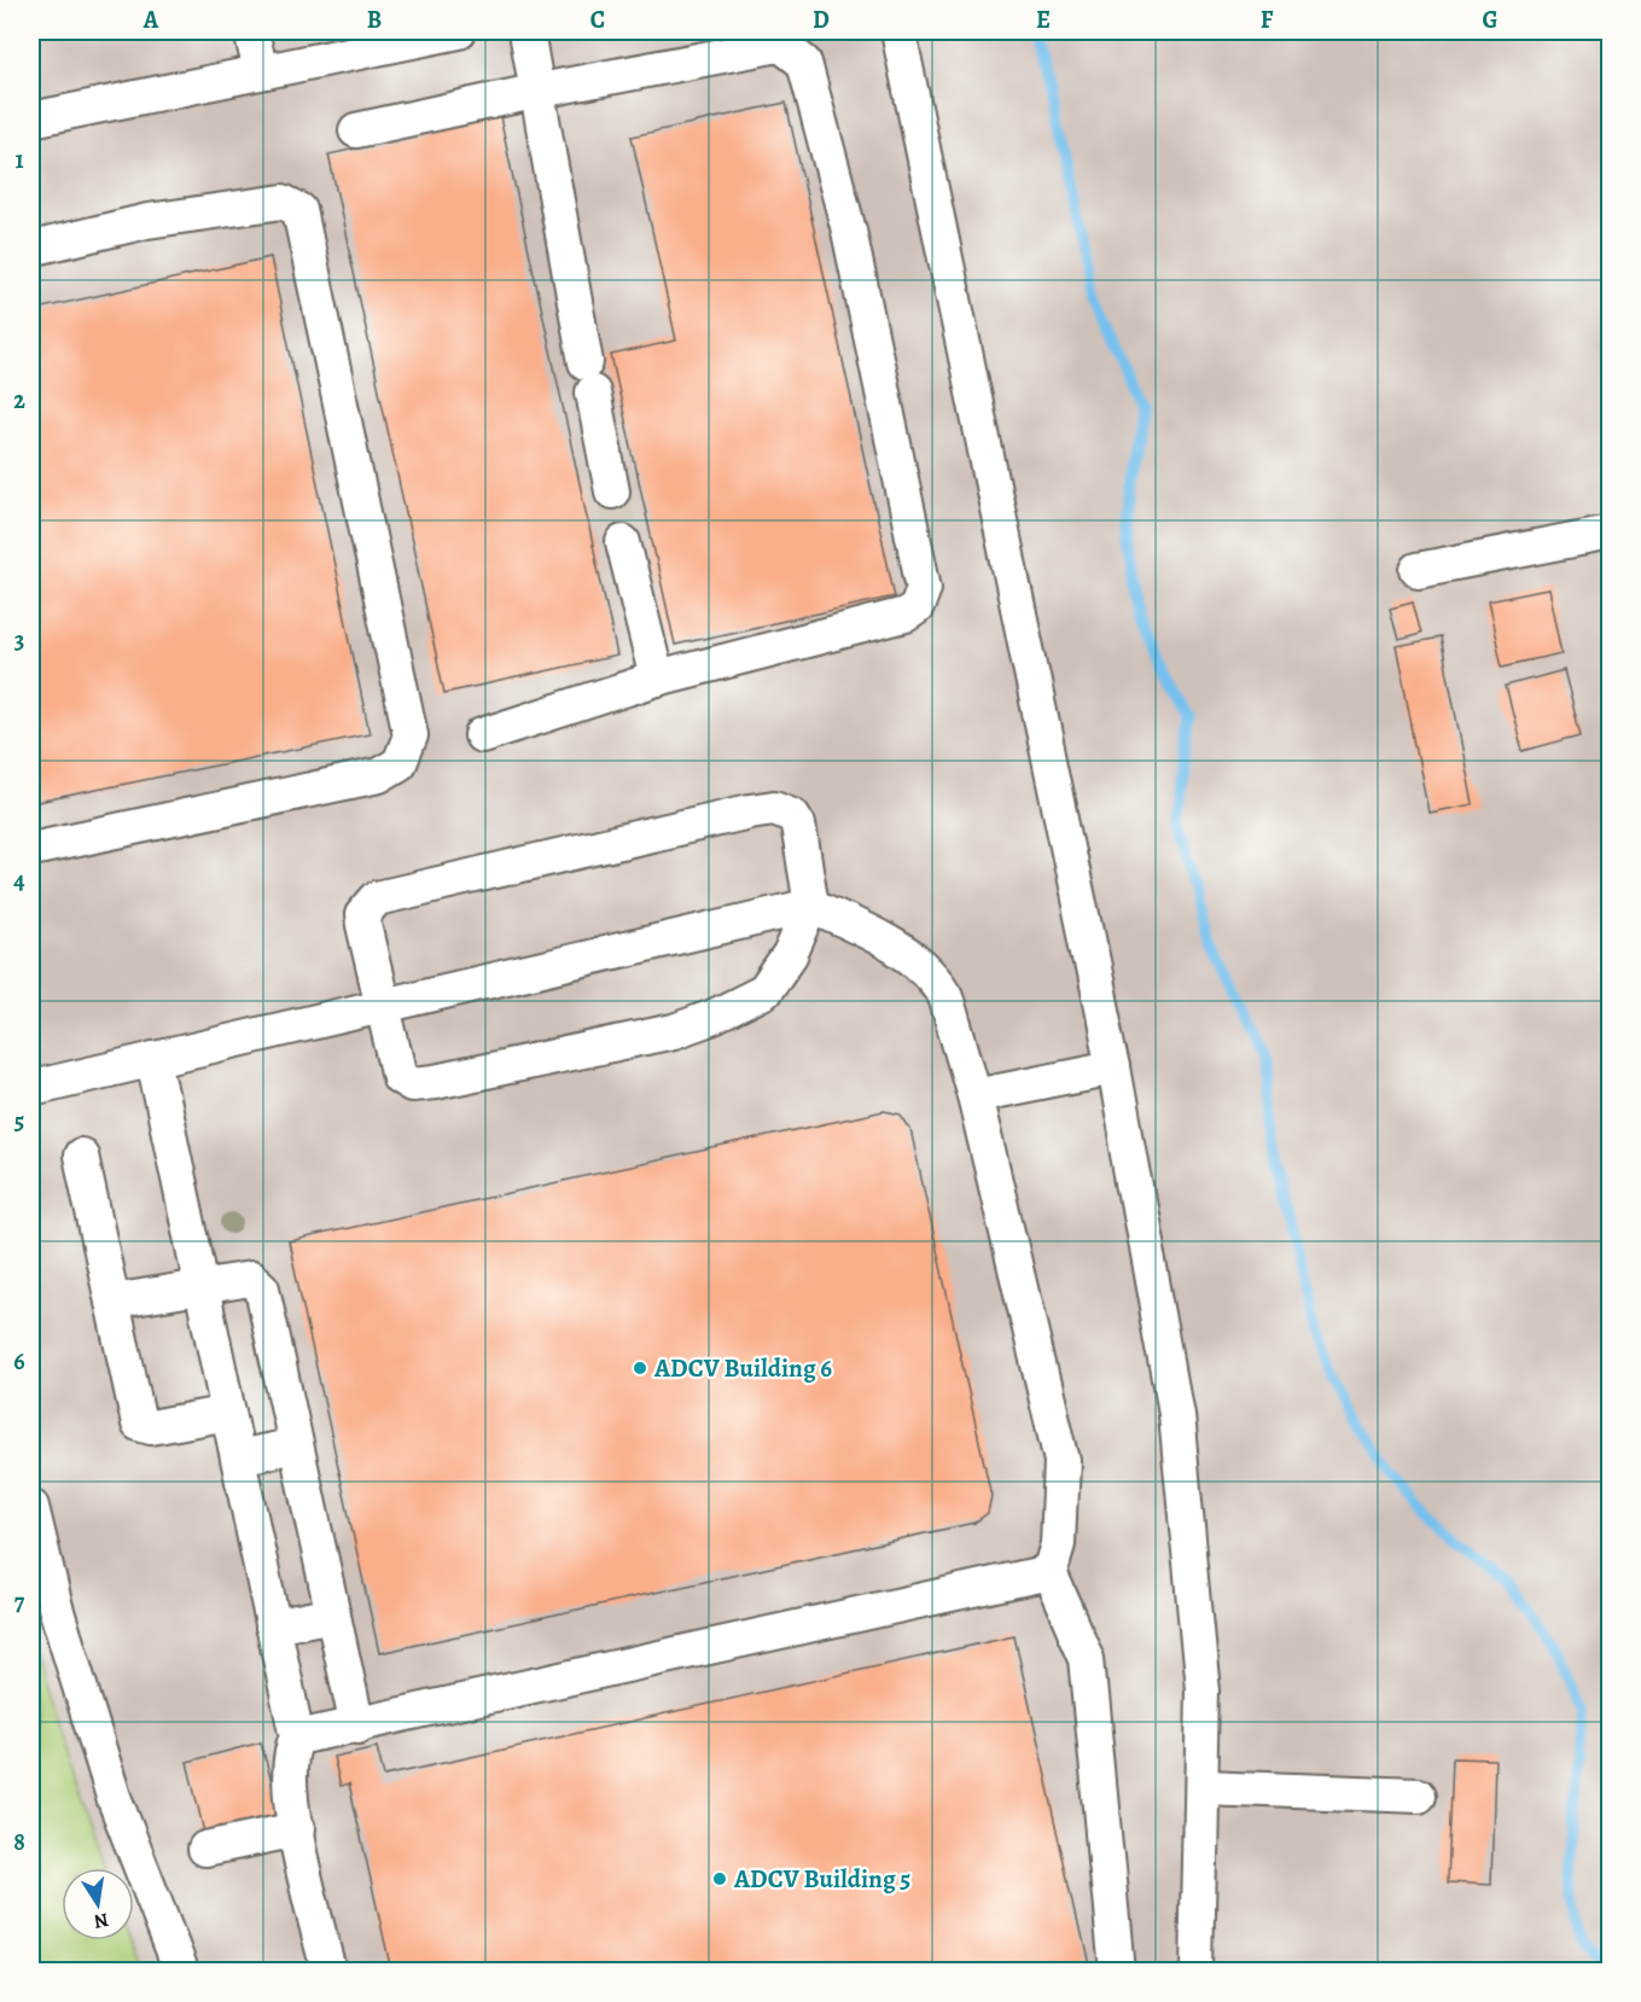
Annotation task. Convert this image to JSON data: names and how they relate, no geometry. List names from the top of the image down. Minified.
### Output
{"places":["ADCV Building 6","ADCV Building 5"],"north":"bottom","grid":{"columns":["A","B","C","D","E","F","G"],"rows":["1","2","3","4","5","6","7","8"]}}
